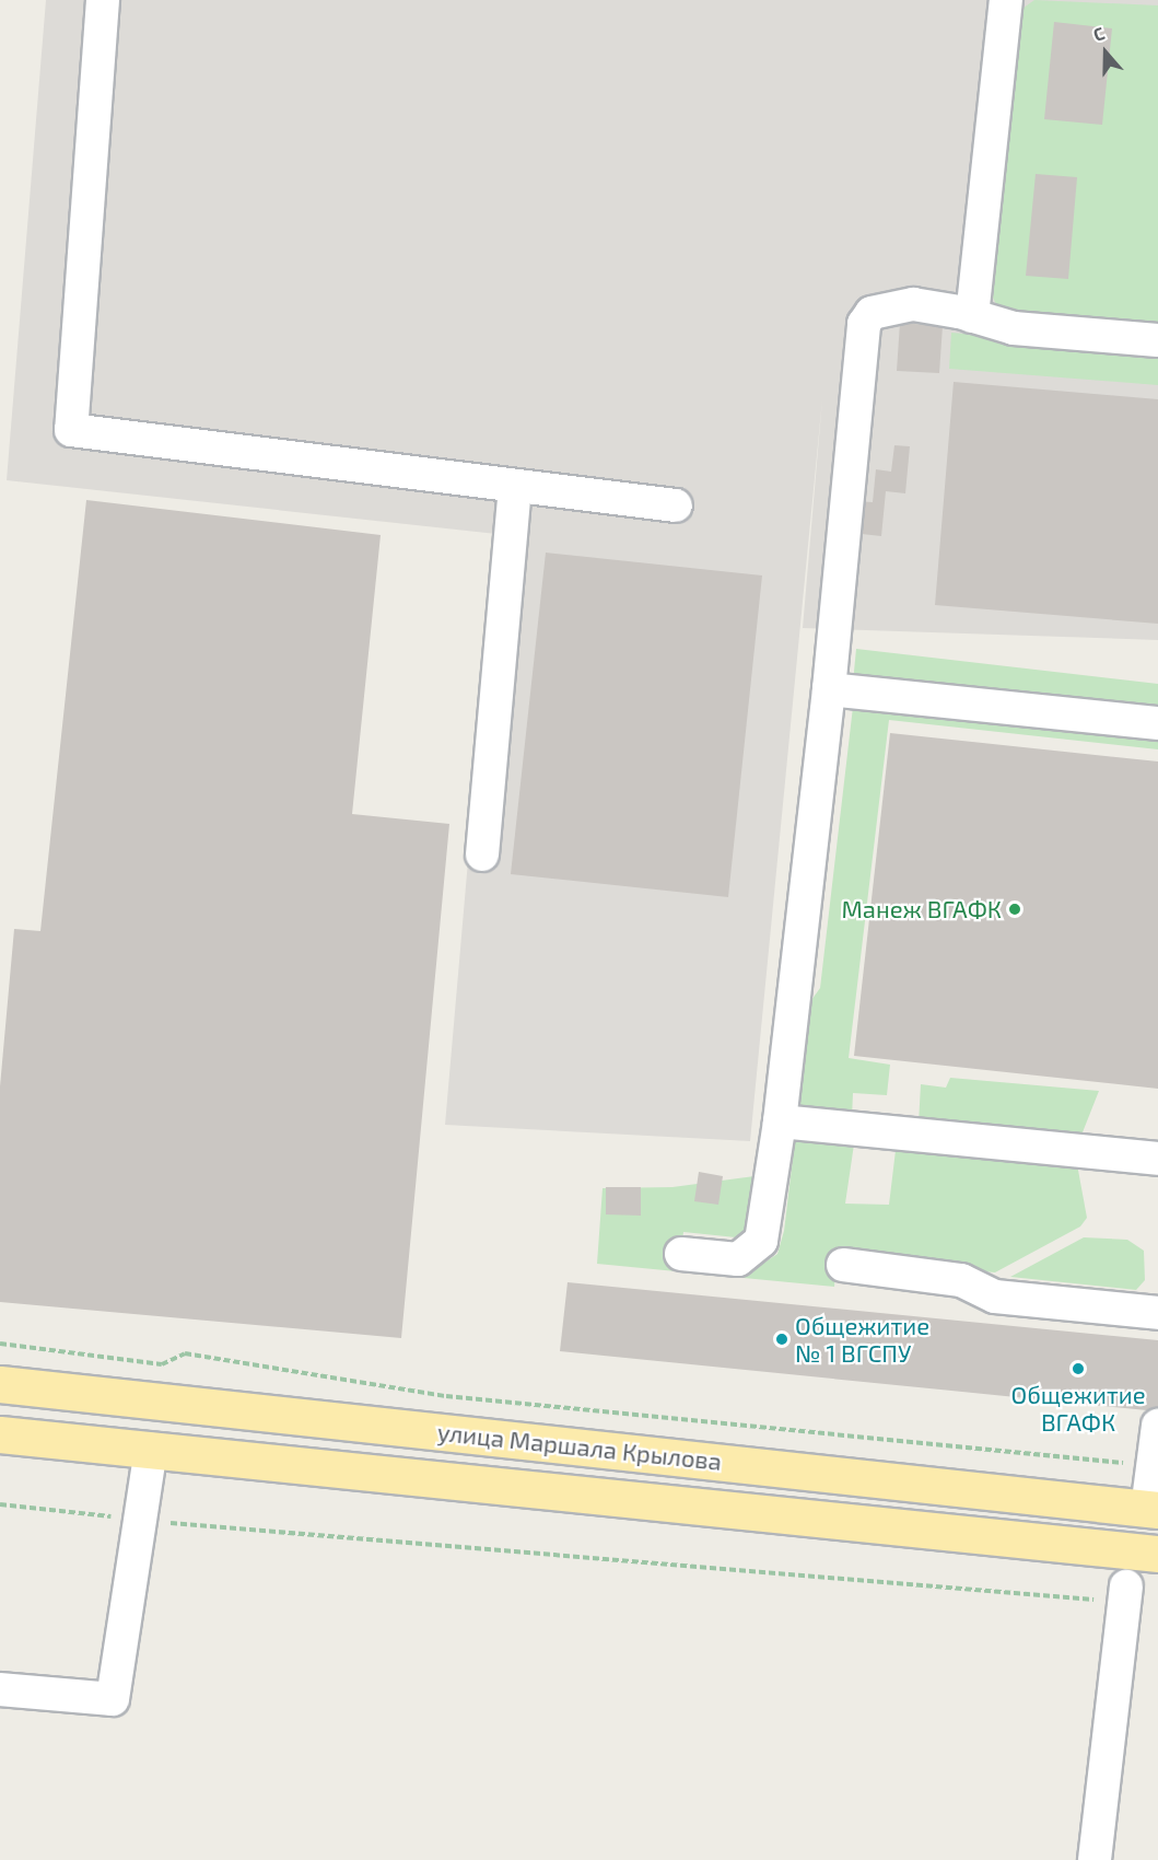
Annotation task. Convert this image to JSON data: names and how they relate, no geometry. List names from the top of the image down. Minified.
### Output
{"streets":{"main road":["улица Маршала Крылова"]},"places":["Манеж ВГАФК","Общежитие № 1 ВГСПУ","Общежитие ВГАФК"],"north":"top"}
